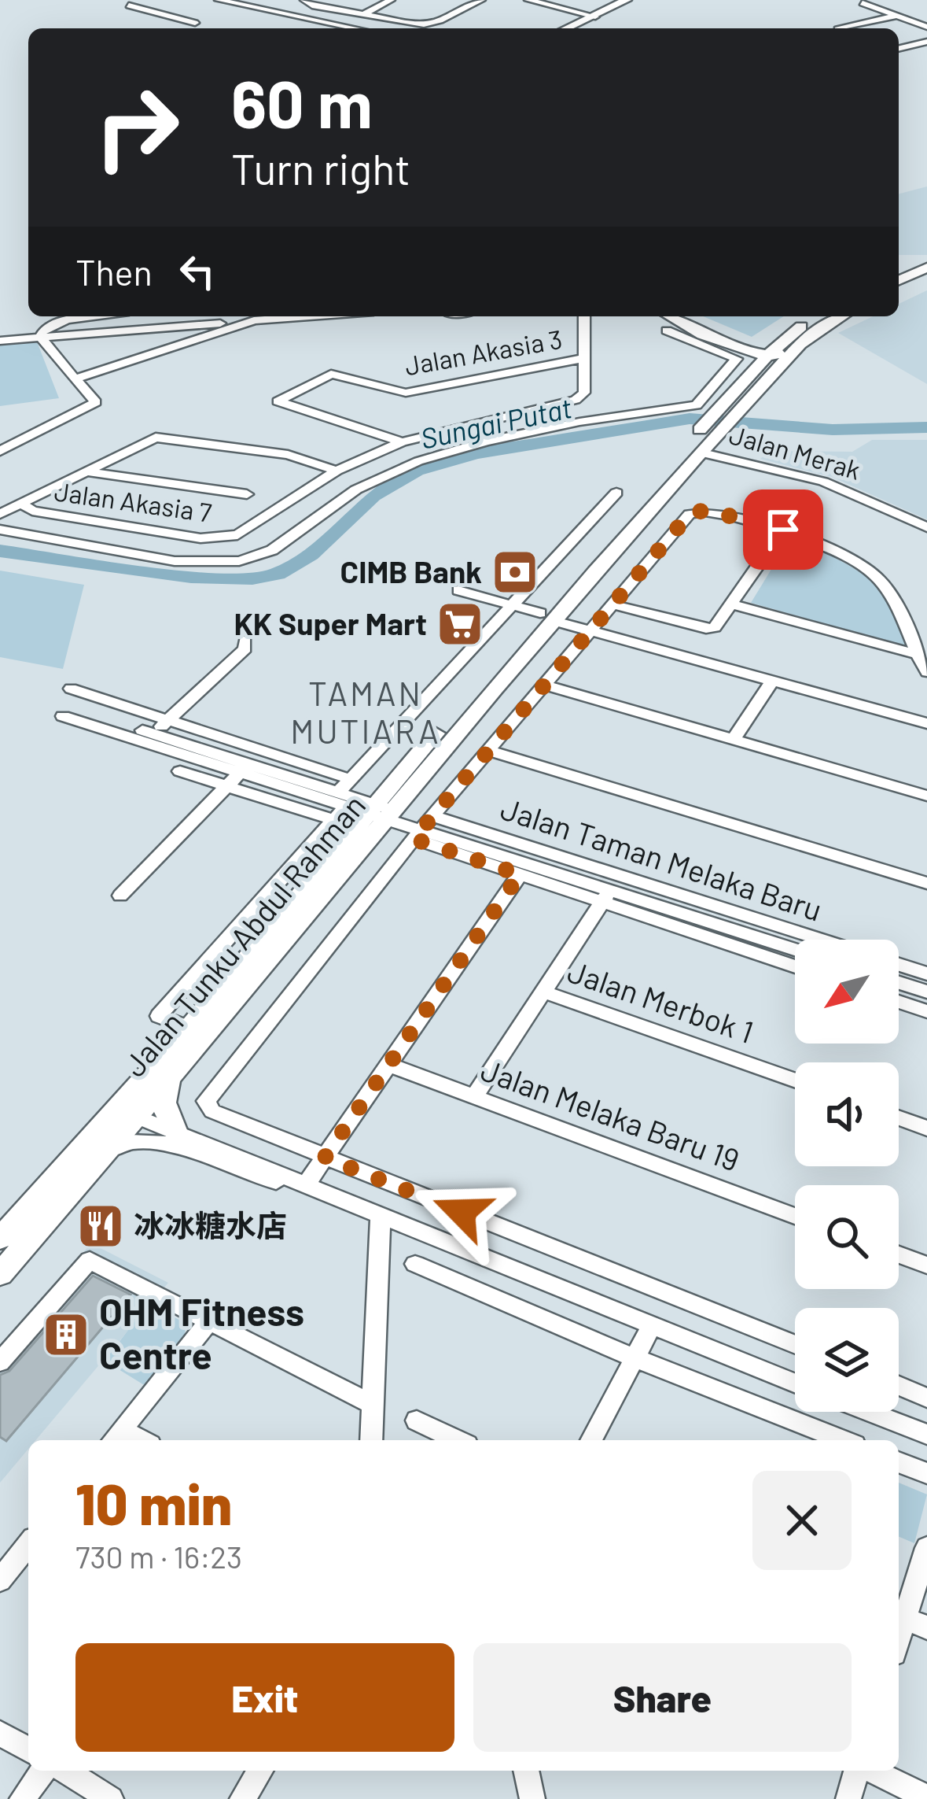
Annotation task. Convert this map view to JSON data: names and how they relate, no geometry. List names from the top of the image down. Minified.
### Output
{"streets":{"main road":["Jalan Tunku Abdul Rahman"],"street":["Jalan Akasia 3","Jalan Merak","Jalan Akasia 7","Jalan Taman Melaka Baru","Jalan Merbok 1","Jalan Melaka Baru 19"]},"crossings":[["Jalan Merak","Jalan Tunku Abdul Rahman"],["Jalan Taman Melaka Baru","Jalan Tunku Abdul Rahman"]],"districts":["TAMAN MUTIARA"],"water":["Sungai Putat"],"places":{"bank":["CIMB Bank"],"supermarket":["KK Super Mart"],"restaurant":["冰冰糖水店"],"building":["OHM Fitness Centre"]},"north":"bottom left","page":{"turn":["60 m","Turn right"],"then":"Then","heading":["10 min","730 m · 16:23"],"buttons":["Exit","Share"]}}
